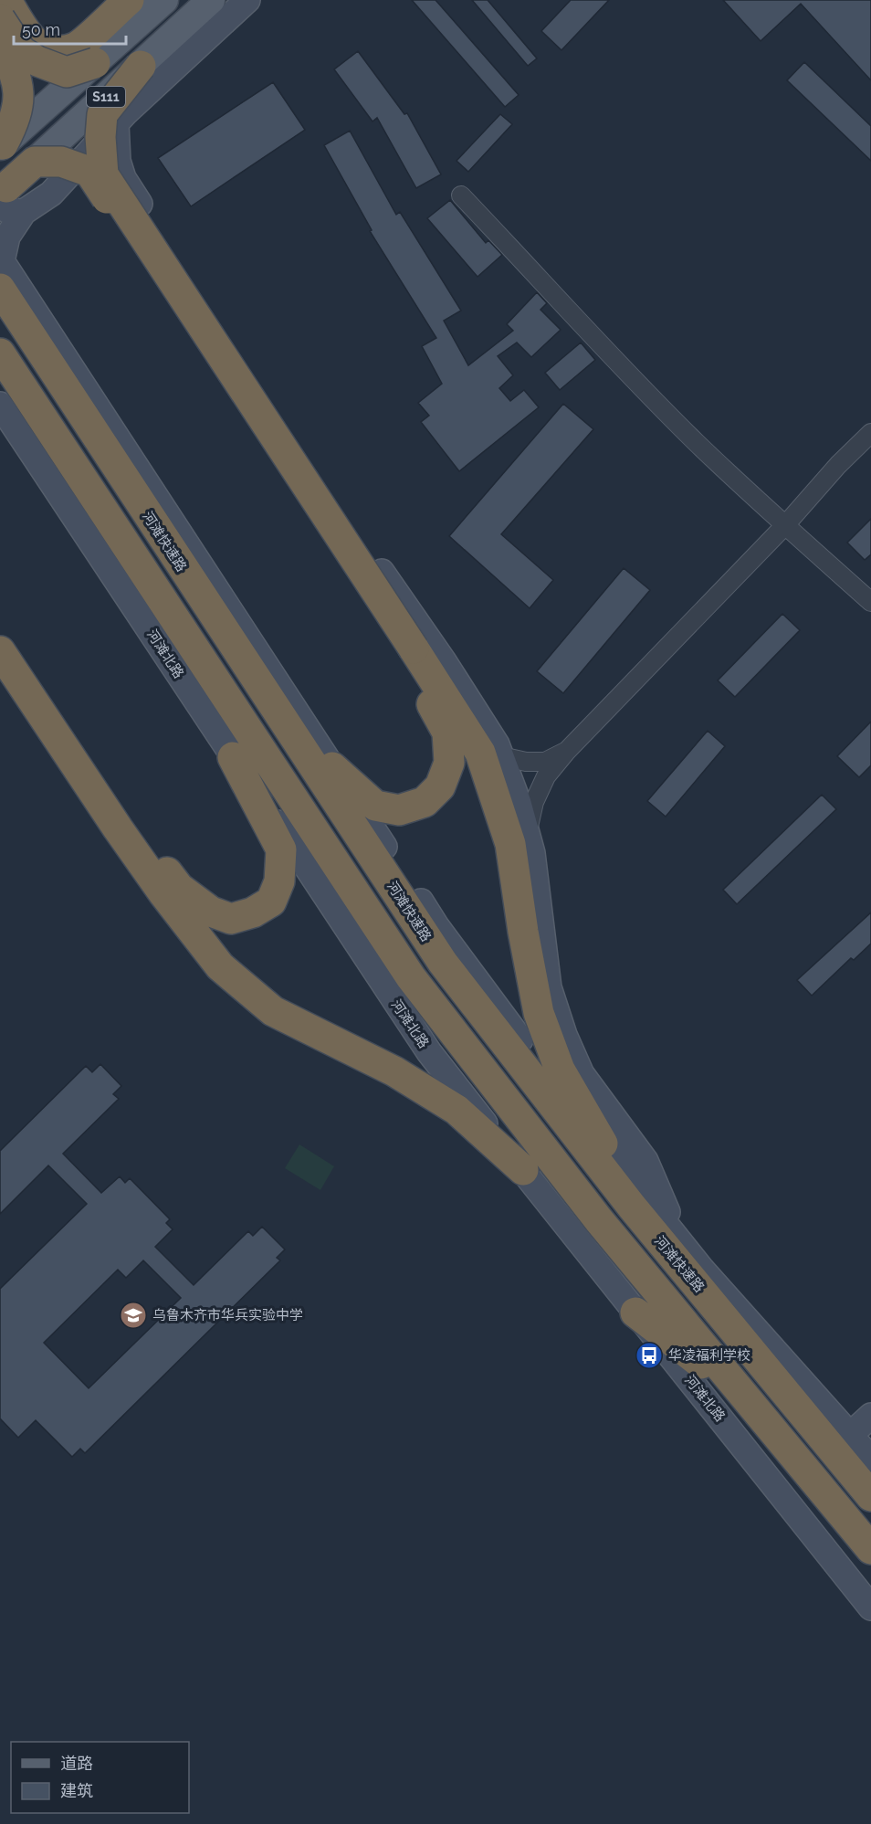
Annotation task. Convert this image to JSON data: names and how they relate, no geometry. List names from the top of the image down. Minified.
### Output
{"streets":{"highway":["河滩快速路"],"main road":["S111"],"street":["河滩北路"]},"places":{"school or university":["乌鲁木齐市华兵实验中学"],"bus stop":["华凌福利学校"]},"legend":["道路","建筑"],"scale_bar":"50 m"}
